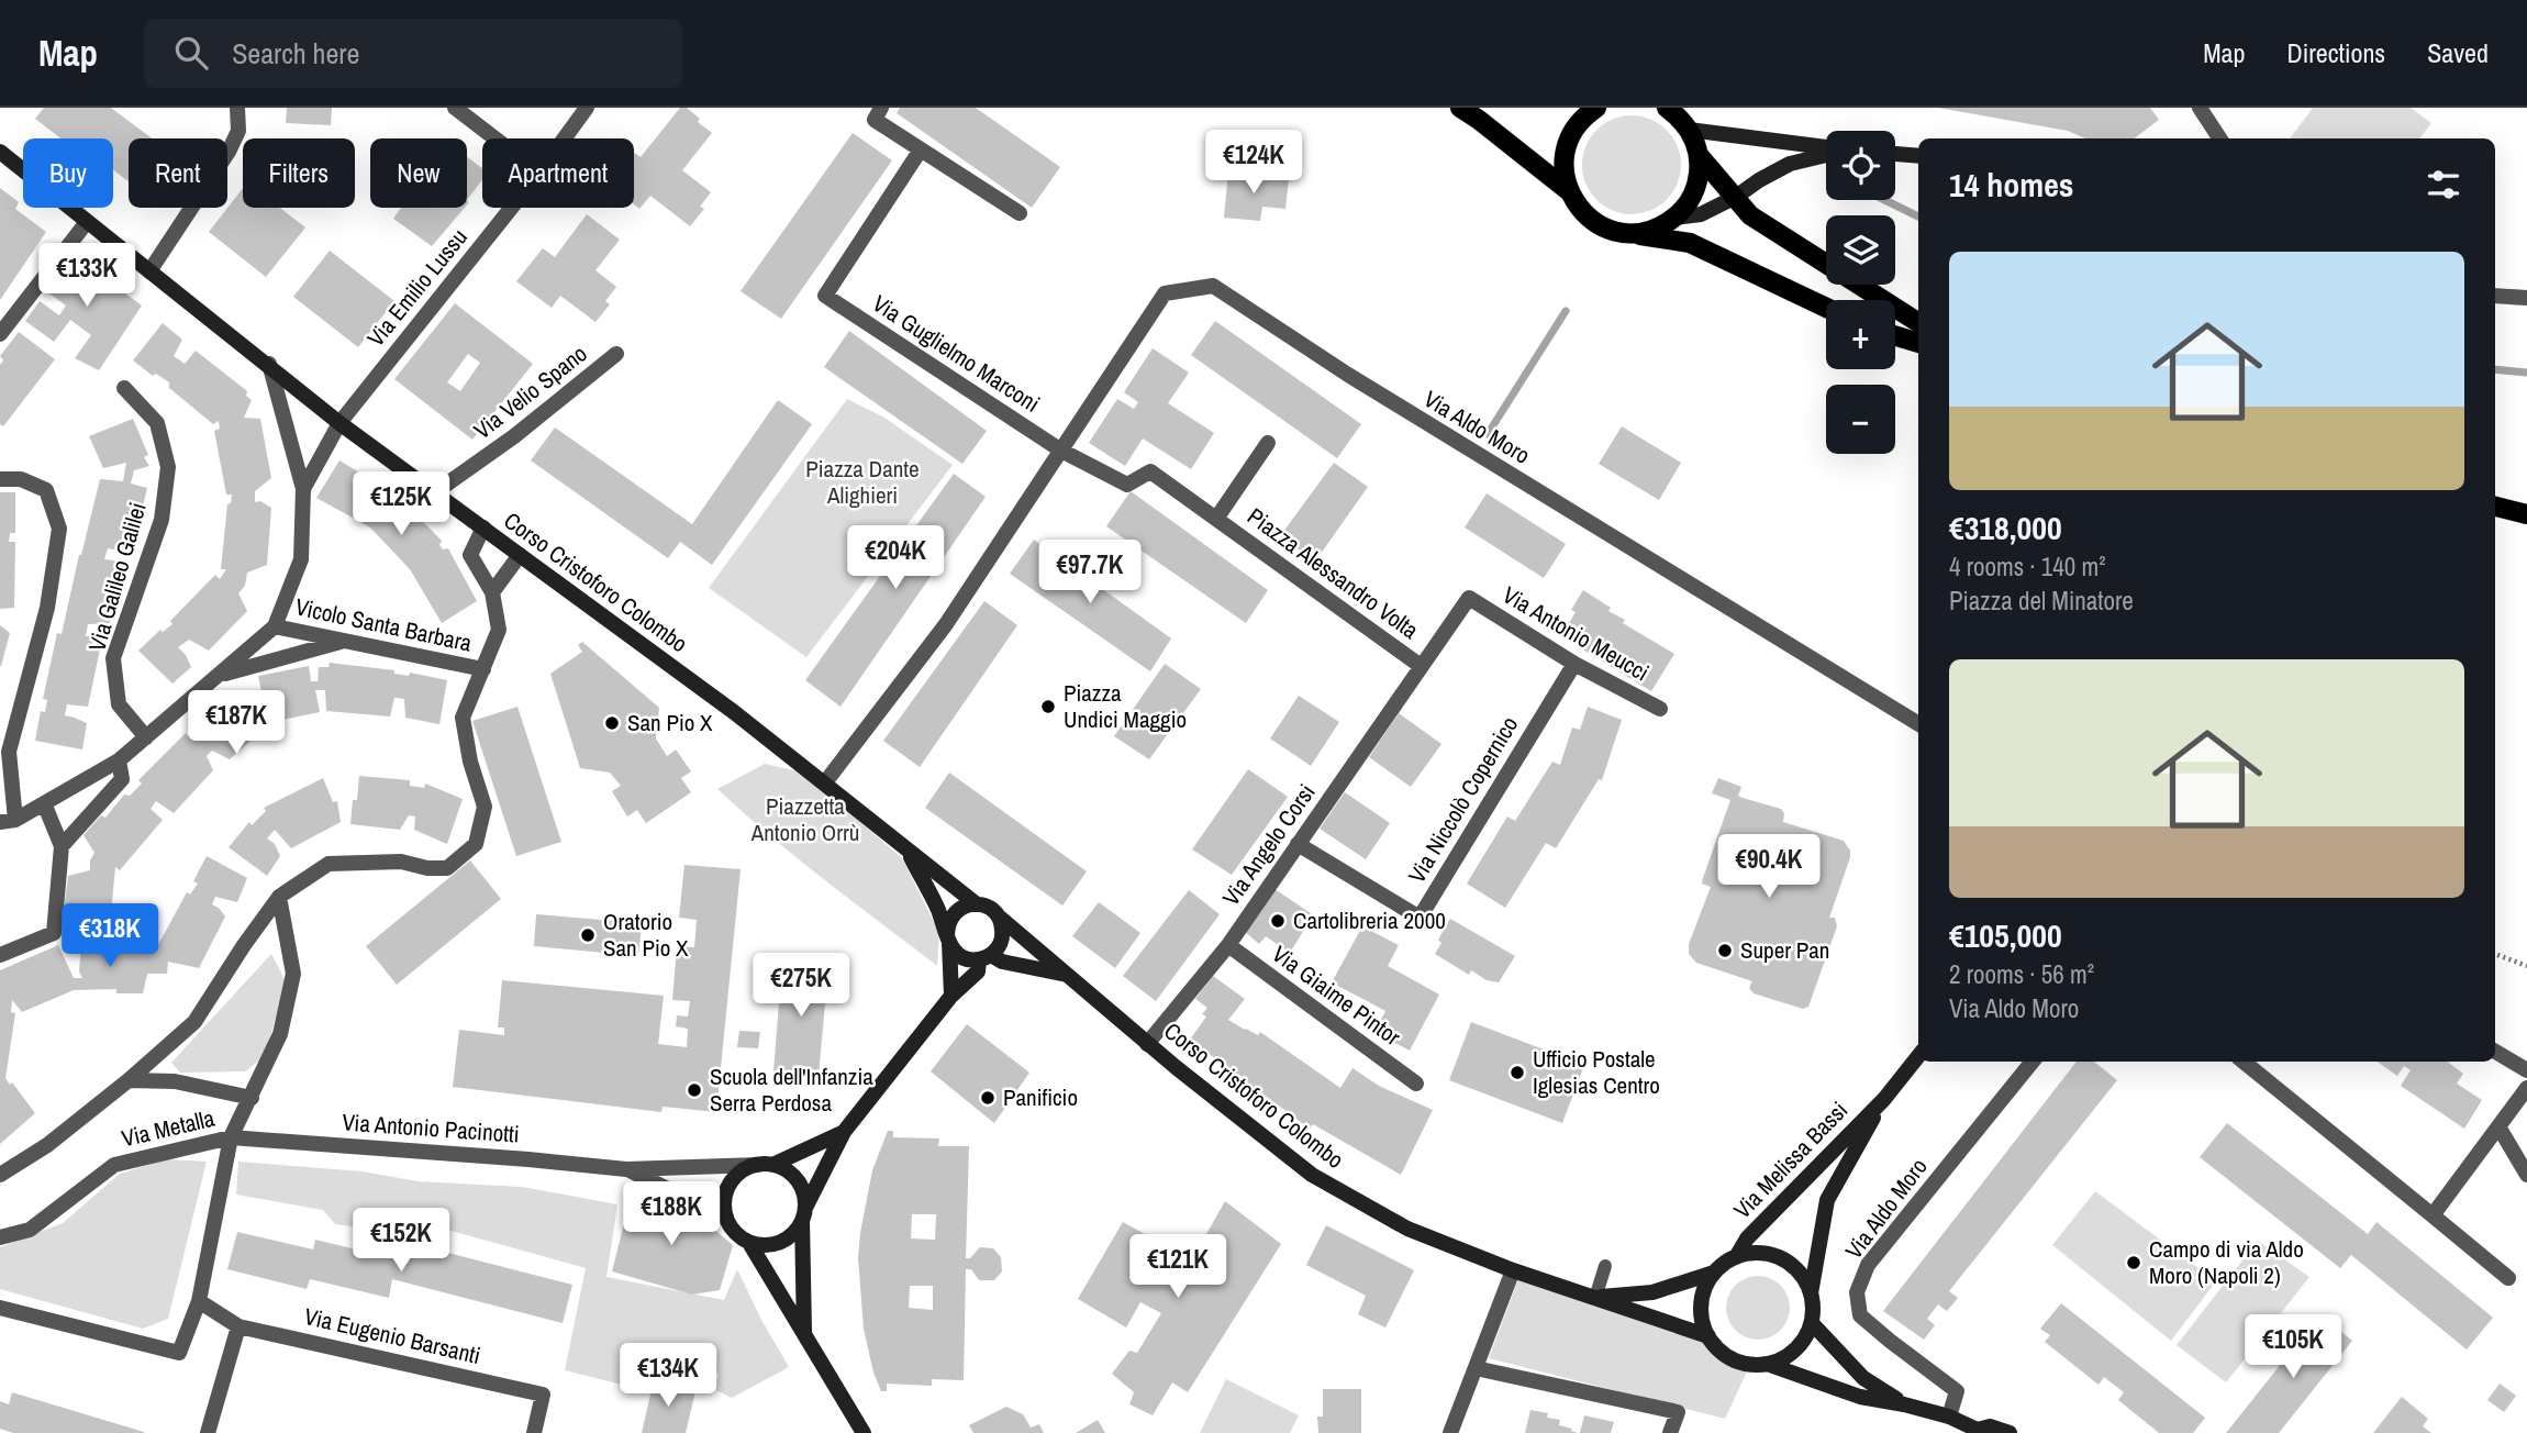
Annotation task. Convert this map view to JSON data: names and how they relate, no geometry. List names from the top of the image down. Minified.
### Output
{"streets":{"street":["Via Emilio Lussu","Via Guglielmo Marconi","Via Velio Spano","Via Aldo Moro","Piazza Alessandro Volta","Via Galileo Galilei","Corso Cristoforo Colombo","Vicolo Santa Barbara","Via Antonio Meucci","Via Niccolò Copernico","Via Angelo Corsi","Via Giaime Pintor","Via Metalla","Via Antonio Pacinotti","Via Melissa Bassi","Via Eugenio Barsanti"]},"crossings":[["Via Emilio Lussu","Corso Cristoforo Colombo"],["Via Guglielmo Marconi","Via Aldo Moro"],["Via Guglielmo Marconi","Piazza Alessandro Volta"],["Via Velio Spano","Corso Cristoforo Colombo"],["Via Aldo Moro","Piazza Alessandro Volta"],["Via Aldo Moro","Corso Cristoforo Colombo"],["Piazza Alessandro Volta","Via Angelo Corsi"],["Corso Cristoforo Colombo","Via Angelo Corsi"],["Corso Cristoforo Colombo","Via Melissa Bassi"],["Via Antonio Meucci","Via Niccolò Copernico"],["Via Antonio Meucci","Via Angelo Corsi"],["Via Niccolò Copernico","Via Angelo Corsi"],["Via Angelo Corsi","Via Giaime Pintor"],["Via Metalla","Via Antonio Pacinotti"]],"parks":["Piazza Dante Alighieri","Piazzetta Antonio Orrù"],"places":["Piazza Undici Maggio","San Pio X","Cartolibreria 2000","Oratorio San Pio X","Super Pan","Ufficio Postale Iglesias Centro","Scuola dell'Infanzia Serra Perdosa","Panificio","Campo di via Aldo Moro (Napoli 2)"],"page":{"header":"Map","search":"Search here","nav":["Map","Directions","Saved"],"price":["€124K","€133K","€125K","€204K","€97.7K","€187K","€90.4K","€318K","€275K","€188K","€152K","€121K","€105K","€134K"],"map_buttons":["+","−"],"chip":["Buy","Rent","Filters","New","Apartment"],"heading":"14 homes","list":[{"name":"€318,000","note":"4 rooms · 140 m² · Piazza del Minatore"},{"name":"€105,000","note":"2 rooms · 56 m² · Via Aldo Moro"}]}}
